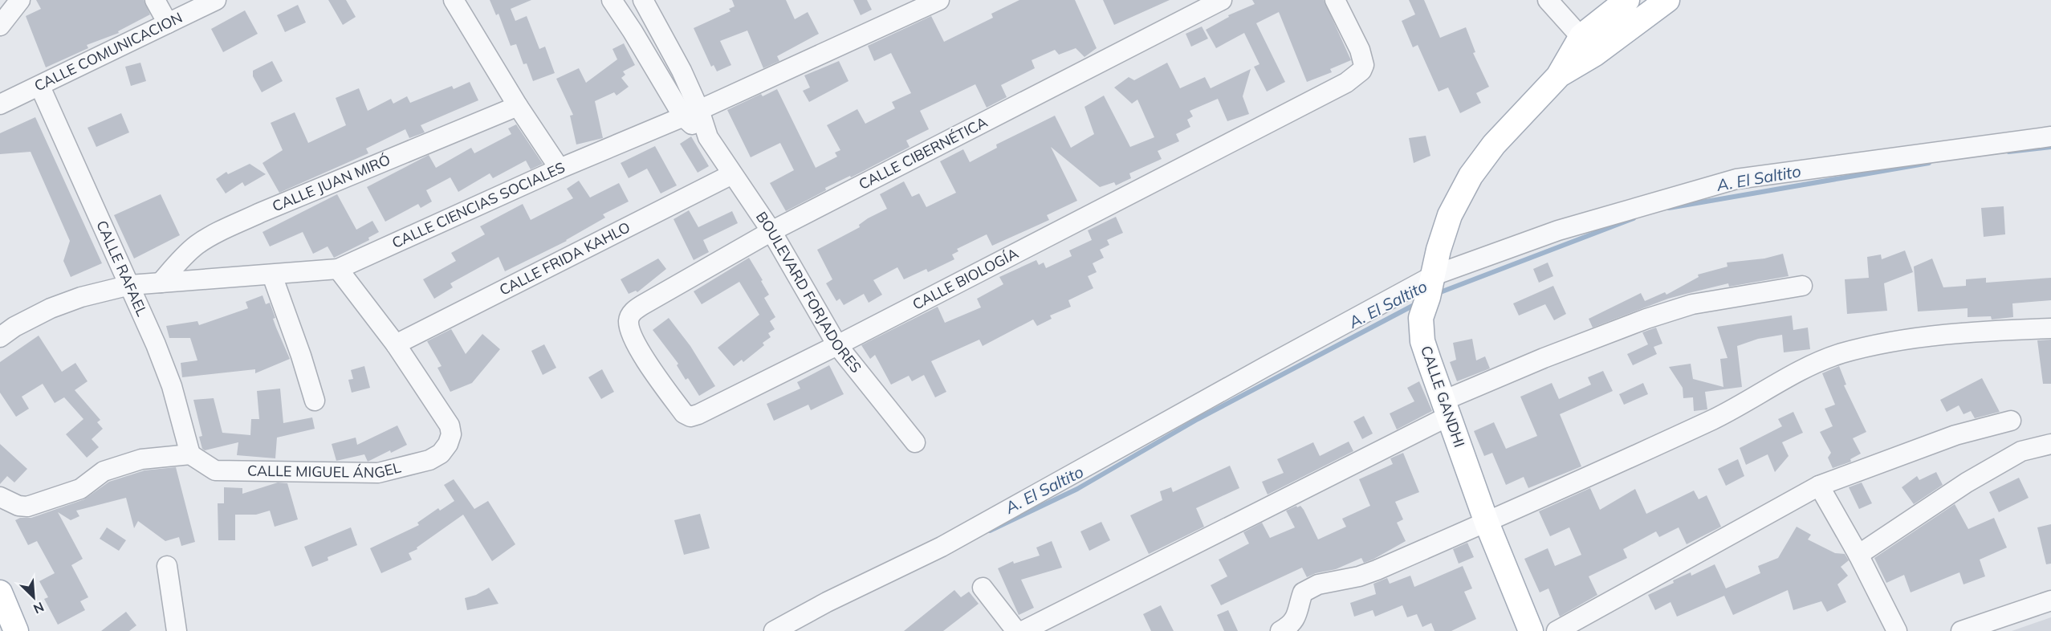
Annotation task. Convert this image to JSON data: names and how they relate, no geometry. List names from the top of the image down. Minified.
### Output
{"streets":{"main road":["CALLE GANDHI"],"street":["CALLE COMUNICACION","CALLE CIBERNÉTICA","CALLE JUAN MIRÓ","CALLE CIENCIAS SOCIALES","CALLE FRIDA KAHLO","CALLE RAFAEL","CALLE BIOLOGÍA","BOULEVARD FORJADORES","CALLE MIGUEL ÁNGEL"]},"crossings":[["CALLE COMUNICACION","CALLE RAFAEL"],["CALLE CIBERNÉTICA","CALLE BIOLOGÍA"],["CALLE CIBERNÉTICA","BOULEVARD FORJADORES"],["CALLE JUAN MIRÓ","CALLE CIENCIAS SOCIALES"],["CALLE CIENCIAS SOCIALES","CALLE RAFAEL"],["CALLE CIENCIAS SOCIALES","BOULEVARD FORJADORES"],["CALLE CIENCIAS SOCIALES","CALLE MIGUEL ÁNGEL"],["CALLE FRIDA KAHLO","BOULEVARD FORJADORES"],["CALLE FRIDA KAHLO","CALLE MIGUEL ÁNGEL"],["CALLE RAFAEL","CALLE MIGUEL ÁNGEL"],["CALLE BIOLOGÍA","BOULEVARD FORJADORES"]],"water":["A. El Saltito"],"north":"bottom right"}
